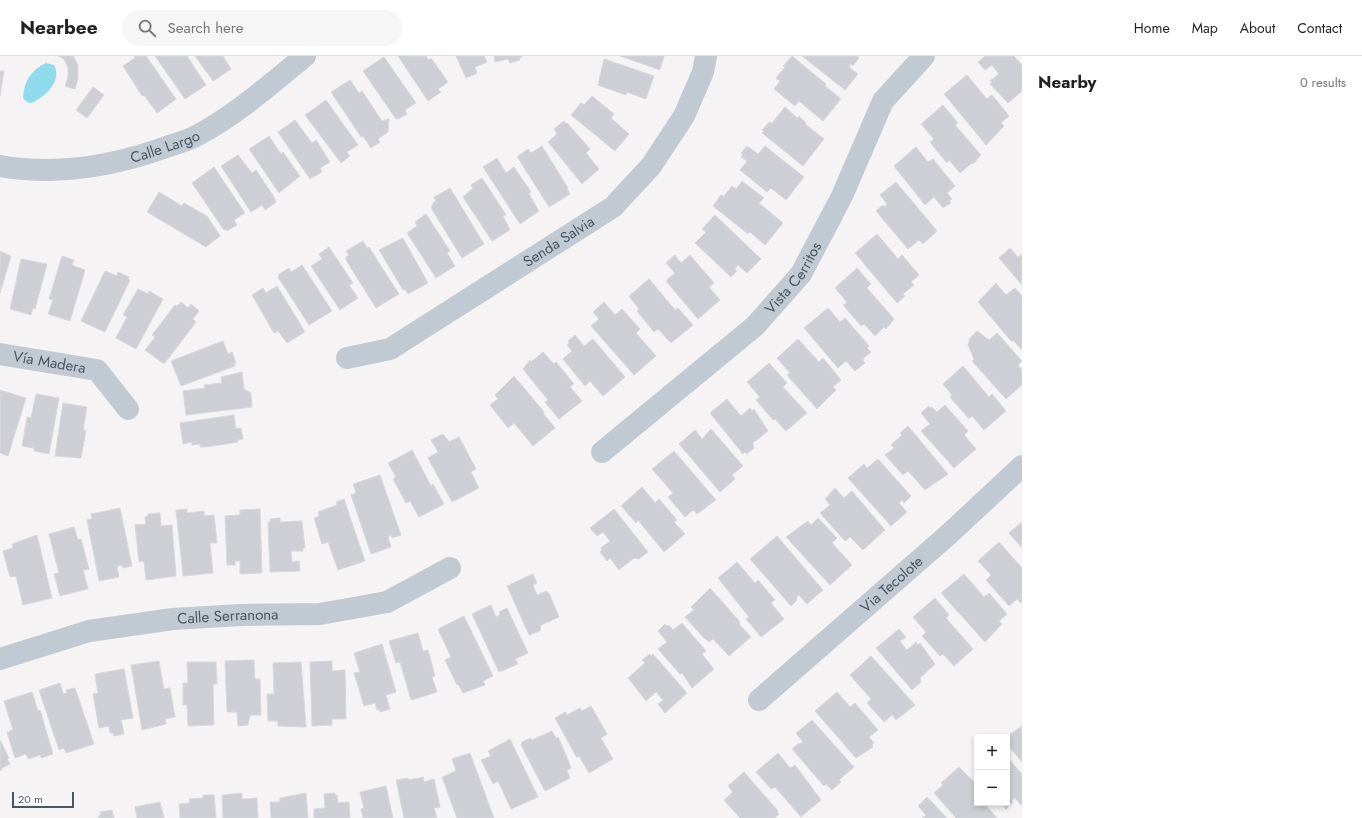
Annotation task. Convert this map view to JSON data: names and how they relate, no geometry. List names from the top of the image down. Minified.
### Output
{"streets":{"street":["Calle Largo","Senda Salvia","Vista Cerritos","Vía Madera","Via Tecolote","Calle Serranona"]},"scale_bar":"20 m","page":{"header":"Nearbee","search":"Search here","nav":["Home","Map","About","Contact"],"heading":["Nearby","0 results"],"map_buttons":["+","−"],"scale":"20 m"}}
